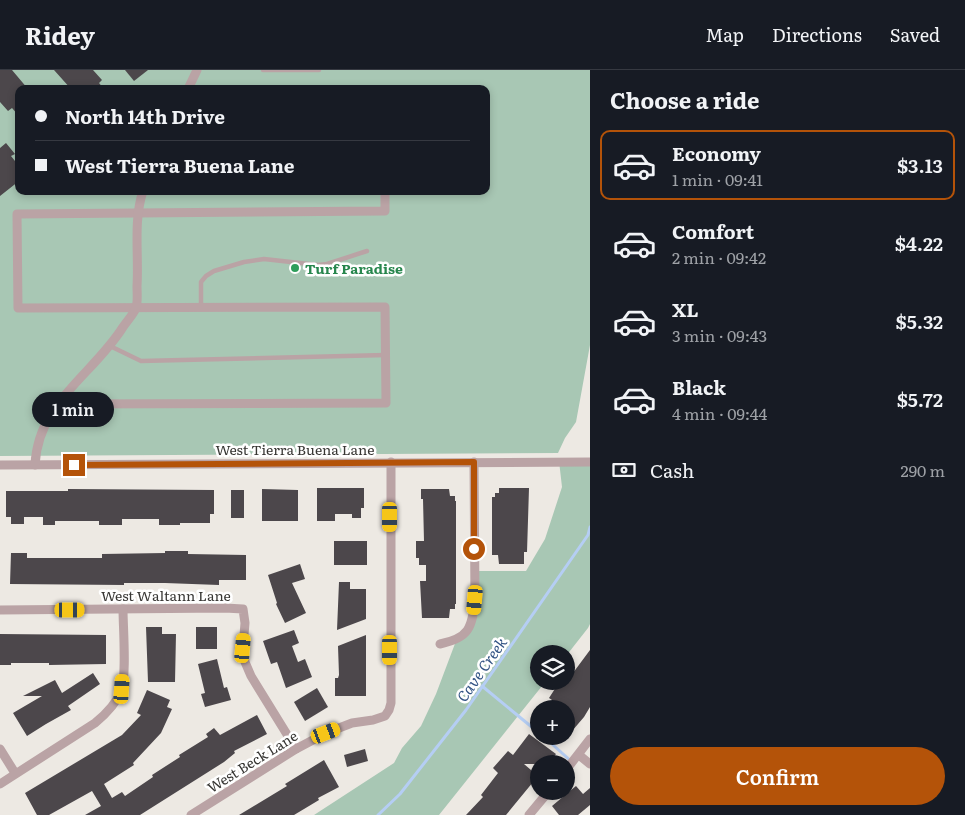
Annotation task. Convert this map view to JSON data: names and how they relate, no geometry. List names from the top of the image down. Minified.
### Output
{"streets":{"street":["West Tierra Buena Lane","West Waltann Lane","West Beck Lane"]},"crossings":[["West Tierra Buena Lane","West Beck Lane"],["West Waltann Lane","West Beck Lane"]],"water":["Cave Creek"],"places":["Turf Paradise"],"page":{"header":"Ridey","nav":["Map","Directions","Saved"],"heading":"Choose a ride","banner":["North 14th Drive","West Tierra Buena Lane"],"list":[{"name":"Economy","note":"1 min · 09:41","value":"$3.13"},{"name":"Comfort","note":"2 min · 09:42","value":"$4.22"},{"name":"XL","note":"3 min · 09:43","value":"$5.32"},{"name":"Black","note":"4 min · 09:44","value":"$5.72"}],"bubble":"1 min","pay":["Cash","290 m"],"map_buttons":["+","−"],"buttons":"Confirm"}}
